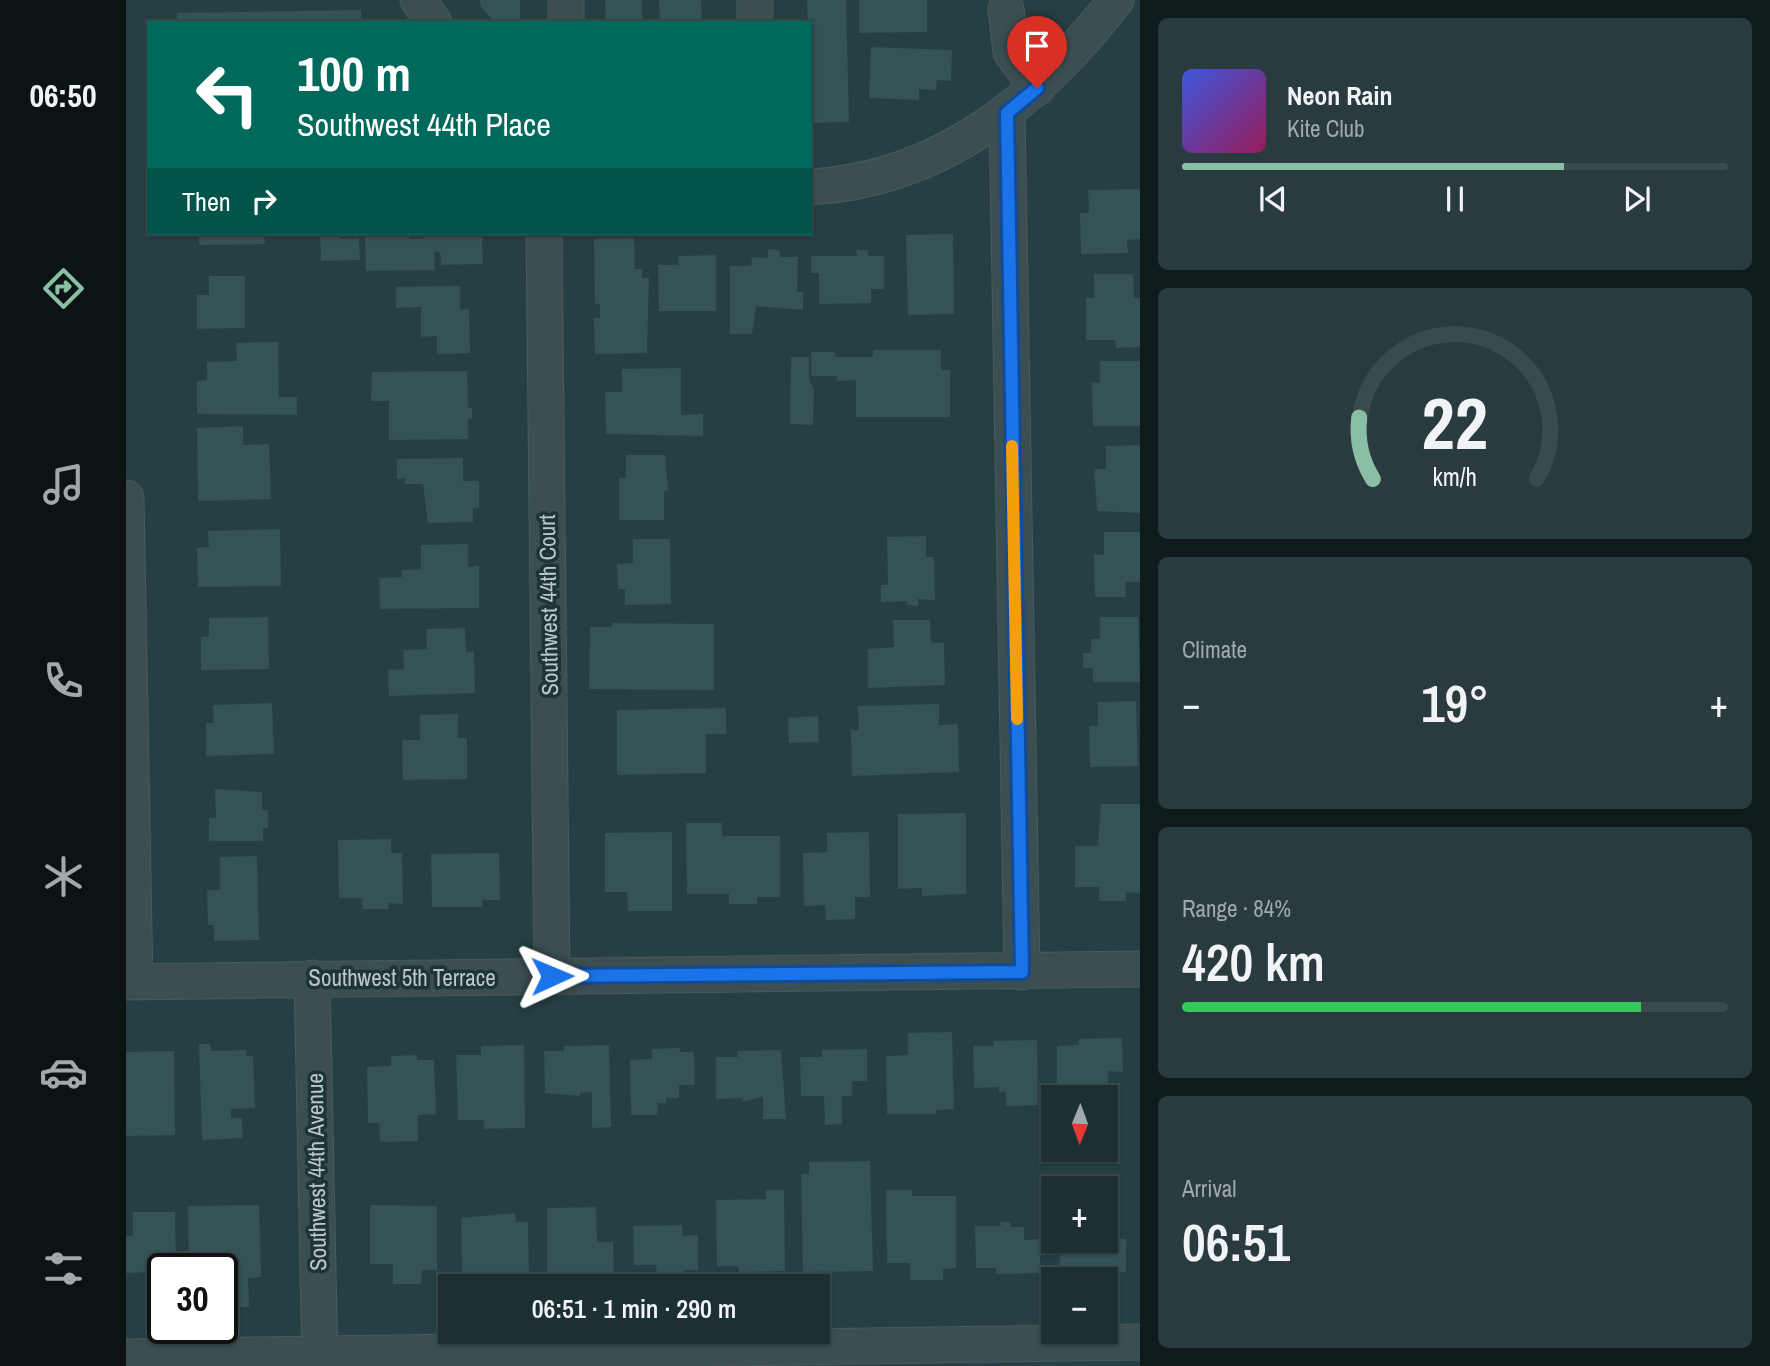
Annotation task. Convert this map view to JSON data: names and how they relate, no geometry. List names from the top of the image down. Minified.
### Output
{"streets":{"street":["Southwest 44th Court","Southwest 5th Terrace","Southwest 44th Avenue"]},"crossings":[["Southwest 44th Court","Southwest 5th Terrace"],["Southwest 5th Terrace","Southwest 44th Avenue"]],"north":"bottom","page":{"tabs":"06:50","turn":["100 m","Southwest 44th Place"],"song":["Neon Rain","Kite Club"],"then":"Then","tile":["Climate",["Range · 84%","420 km"],["Arrival","06:51"]],"heat":["−","19°","+"],"map_buttons":["+","−"],"limit":"30","trip":"06:51 · 1 min · 290 m","gauge":["22","km/h"]}}
